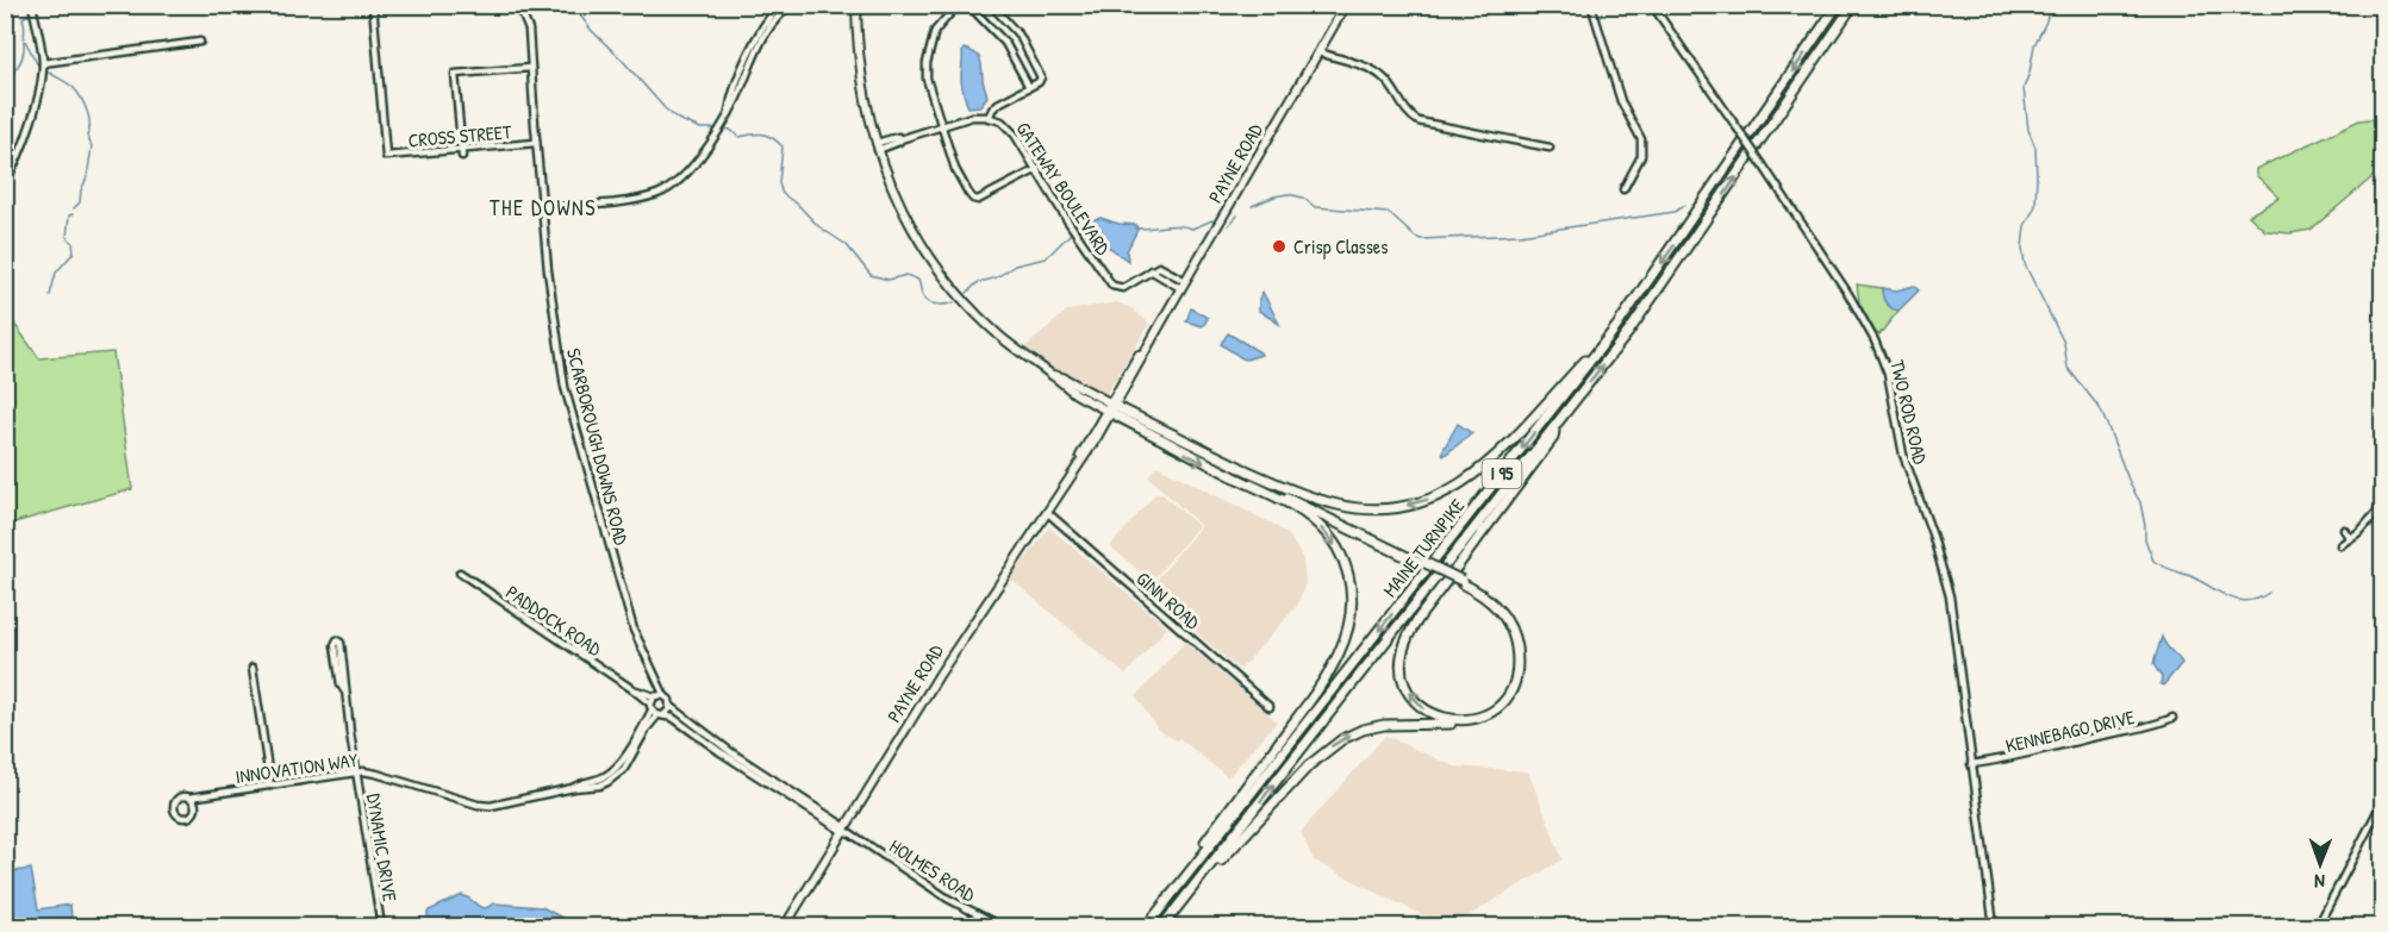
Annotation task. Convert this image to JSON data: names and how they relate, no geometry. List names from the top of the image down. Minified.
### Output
{"streets":{"highway":["I 95","MAINE TURNPIKE"],"main road":["PAYNE ROAD"],"street":["CROSS STREET","GATEWAY BOULEVARD","TWO ROD ROAD","SCARBOROUGH DOWNS ROAD","GINN ROAD","PADDOCK ROAD","KENNEBAGO DRIVE","INNOVATION WAY","DYNAMIC DRIVE","HOLMES ROAD"]},"crossings":[["CROSS STREET","SCARBOROUGH DOWNS ROAD"],["PAYNE ROAD","GATEWAY BOULEVARD"],["PAYNE ROAD","GINN ROAD"],["PAYNE ROAD","HOLMES ROAD"],["TWO ROD ROAD","KENNEBAGO DRIVE"],["SCARBOROUGH DOWNS ROAD","PADDOCK ROAD"],["SCARBOROUGH DOWNS ROAD","INNOVATION WAY"],["PADDOCK ROAD","INNOVATION WAY"],["INNOVATION WAY","DYNAMIC DRIVE"]],"districts":["THE DOWNS"],"places":["Crisp Classes"],"north":"bottom"}
